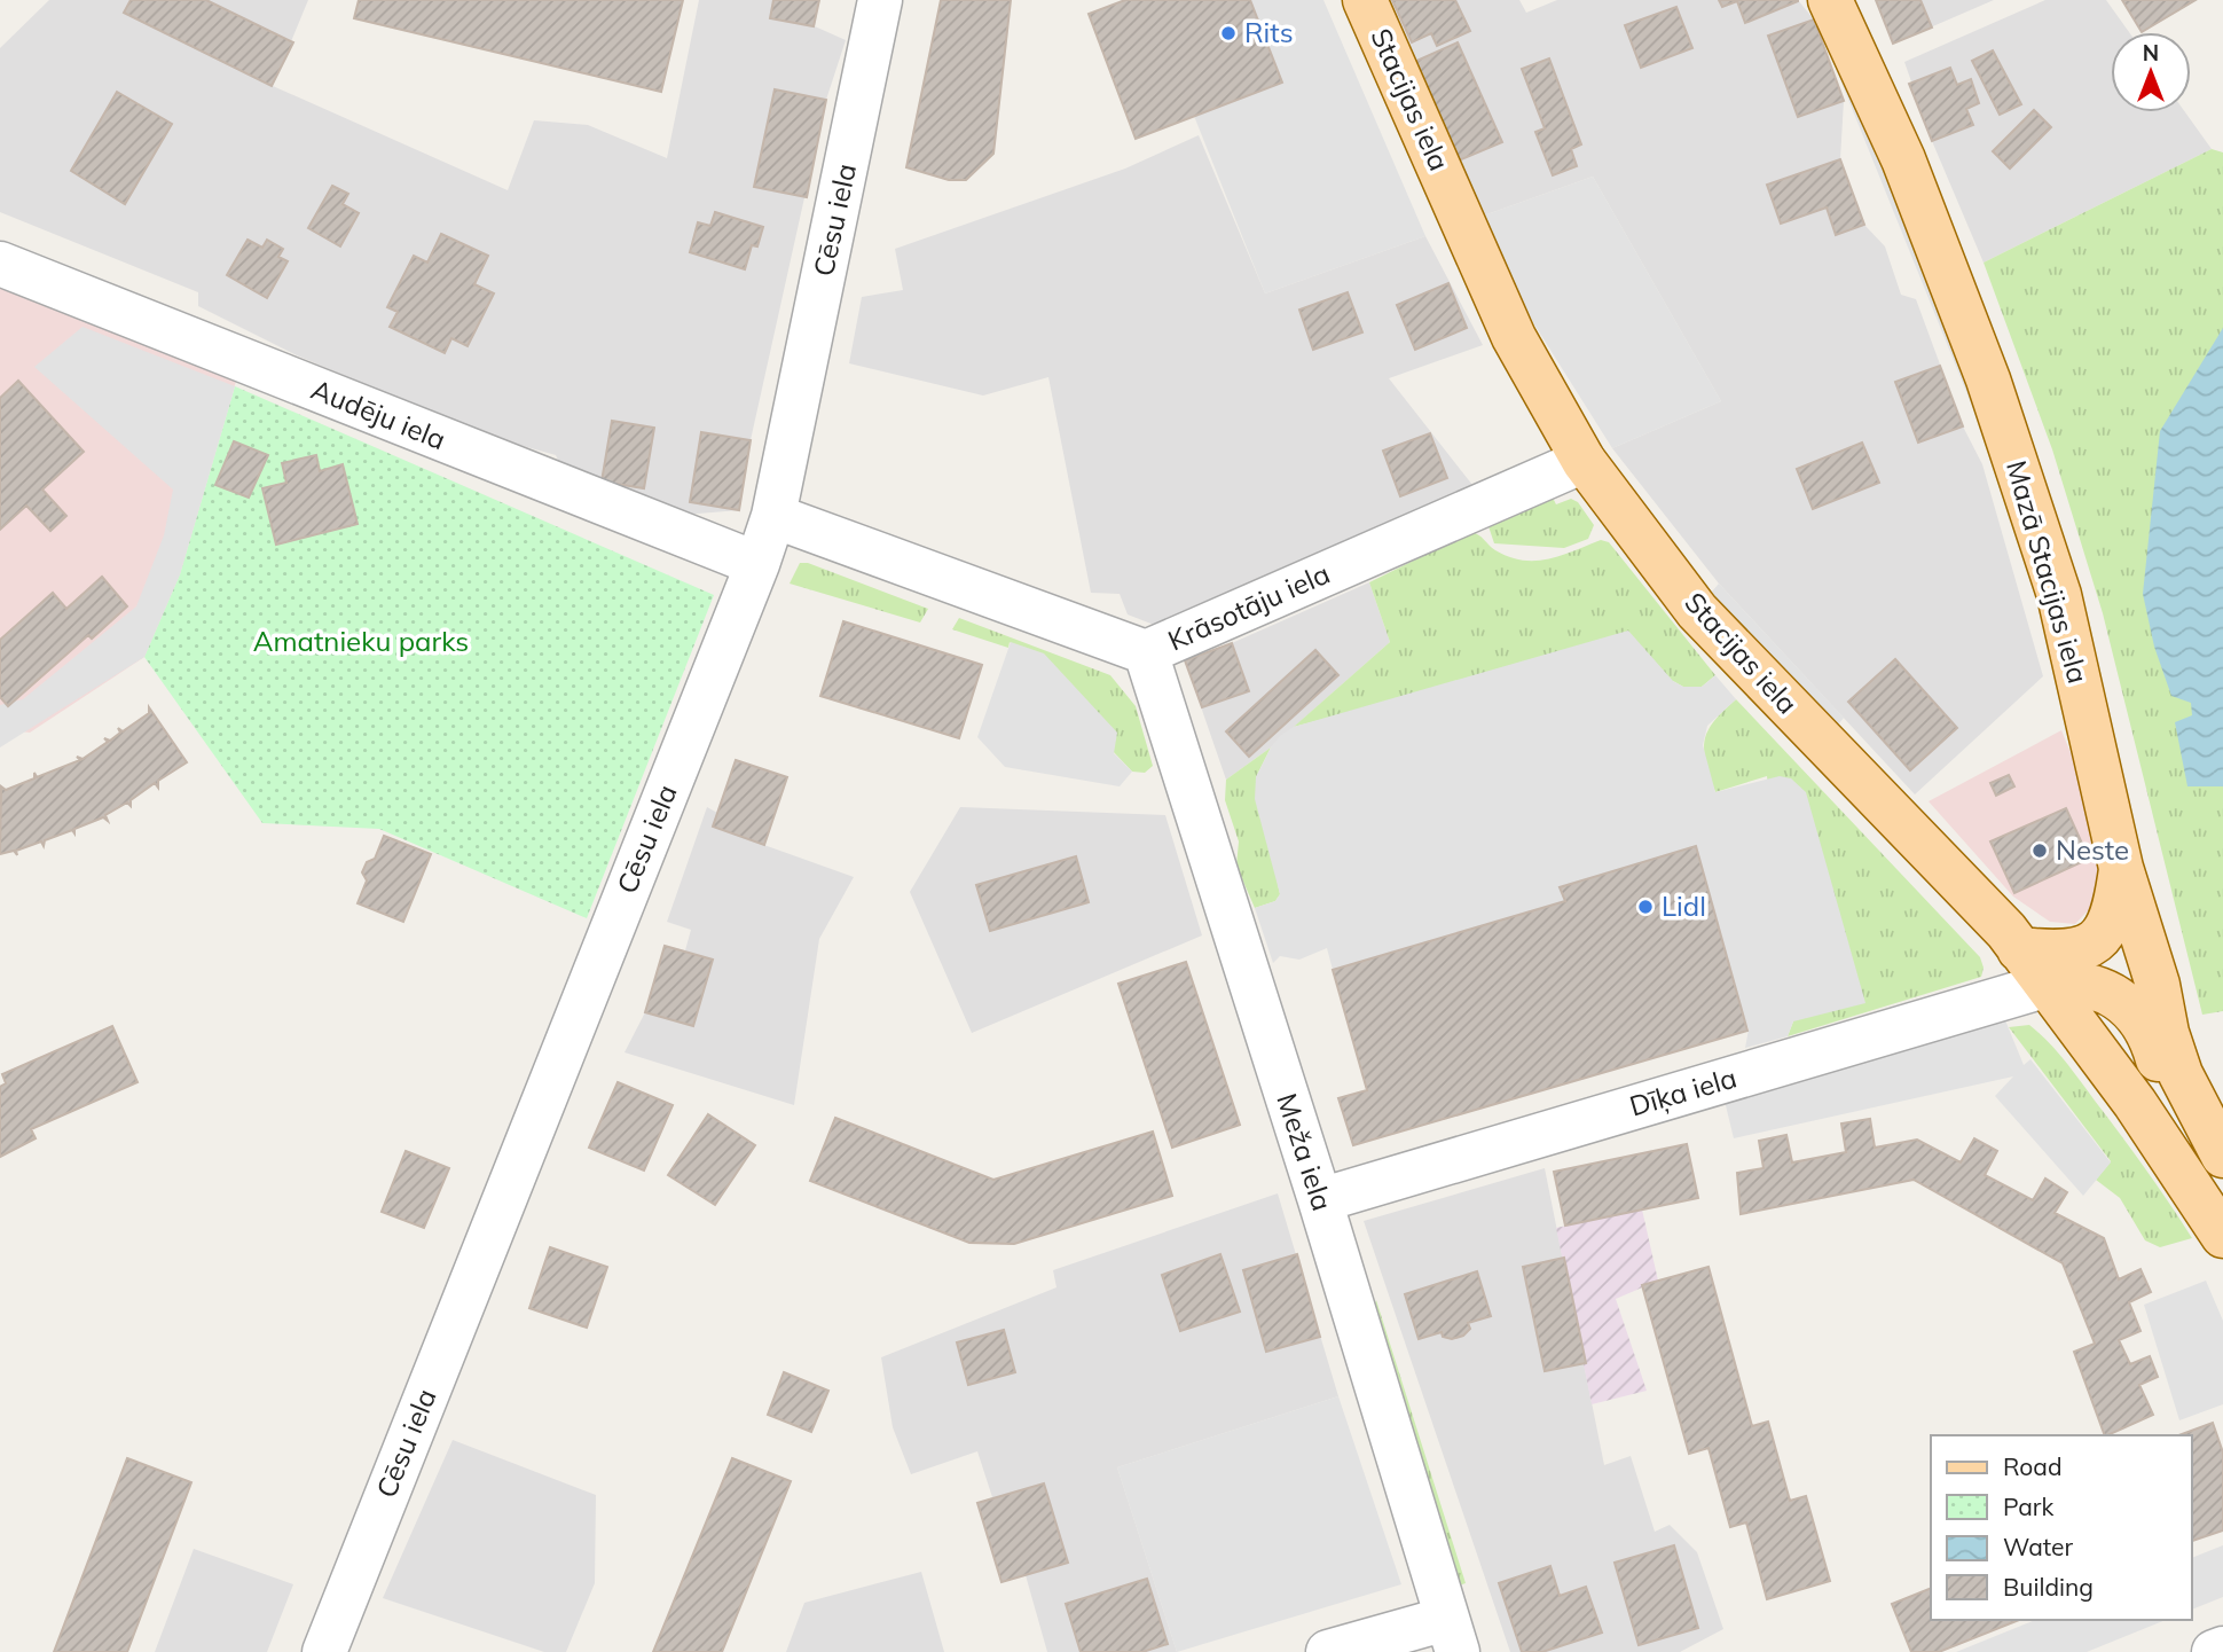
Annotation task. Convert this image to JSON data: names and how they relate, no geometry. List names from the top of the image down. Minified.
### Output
{"streets":{"main road":["Stacijas iela","Mazā Stacijas iela"],"street":["Cēsu iela","Audēju iela","Krāsotāju iela","Dīķa iela","Meža iela"]},"crossings":[["Stacijas iela","Krāsotāju iela"],["Stacijas iela","Dīķa iela"],["Cēsu iela","Audēju iela"],["Cēsu iela","Krāsotāju iela"],["Krāsotāju iela","Meža iela"],["Dīķa iela","Meža iela"]],"parks":["Amatnieku parks"],"places":["Rits","Neste","Lidl"],"legend":["Road","Park","Water","Building"],"north":"top"}
